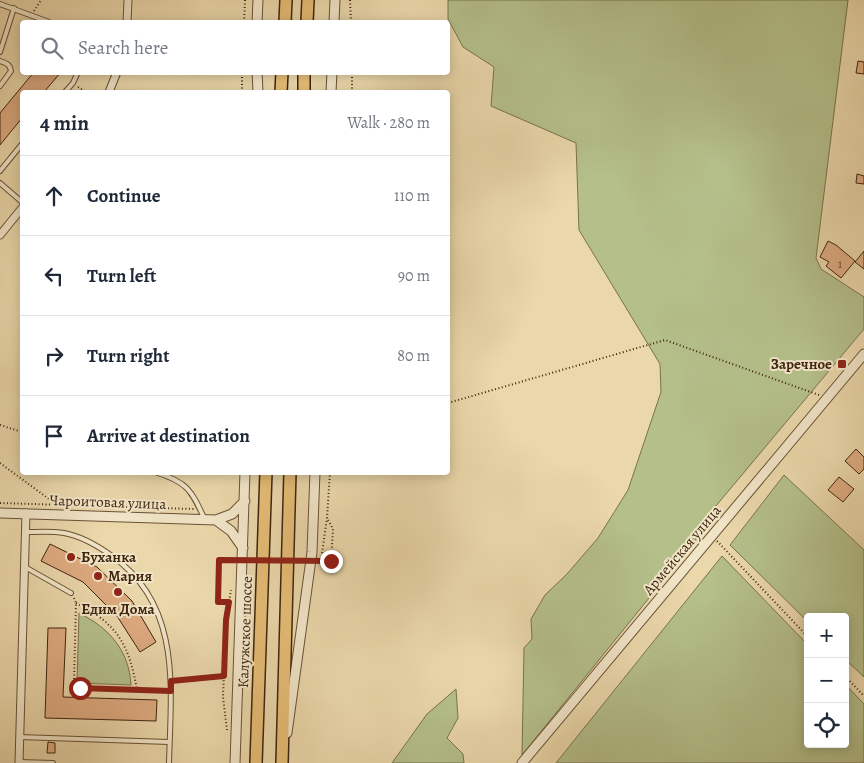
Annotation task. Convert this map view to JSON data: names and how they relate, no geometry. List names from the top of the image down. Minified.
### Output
{"streets":{"highway":["Калужское шоссе"],"street":["Чароитовая улица","Армейская улица"]},"places":{"transit":["Заречное"],"other":["Буханка","Мария","Едим Дома"]},"house_numbers":["1"],"page":{"search":"Search here","heading":["4 min","Walk · 280 m"],"list":[["Continue","110 m"],["Turn left","90 m"],["Turn right","80 m"],"Arrive at destination"],"map_buttons":["+","−"]}}
